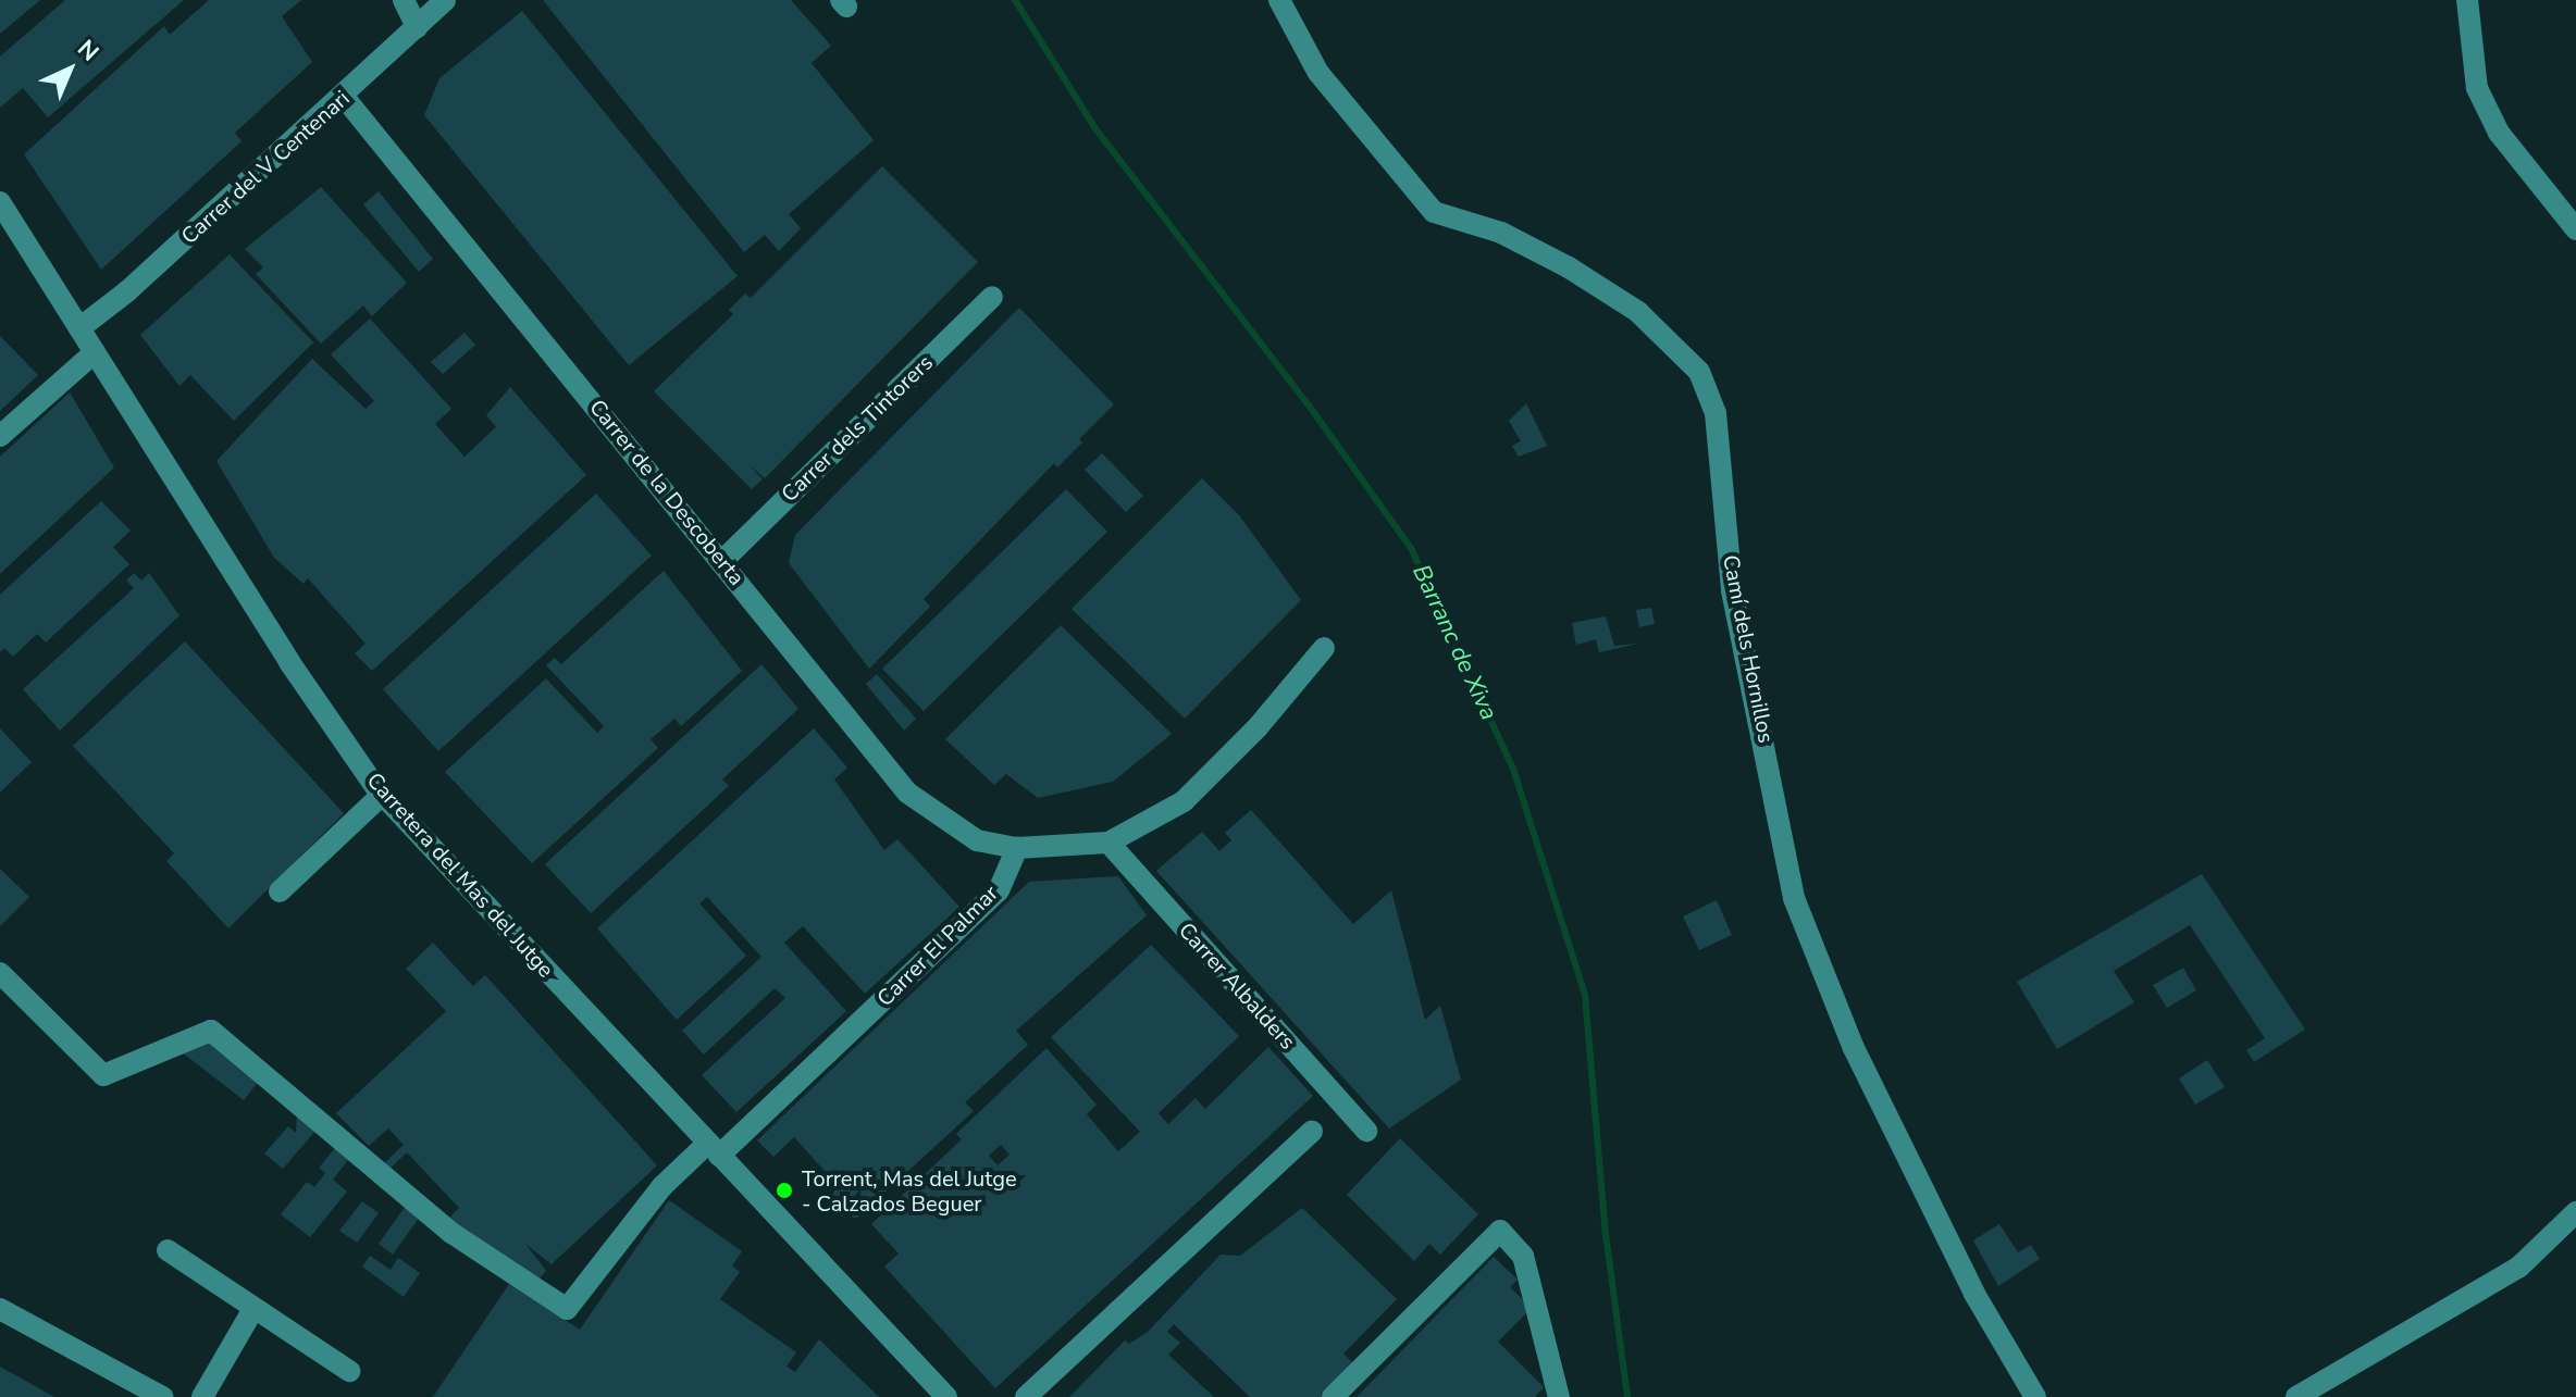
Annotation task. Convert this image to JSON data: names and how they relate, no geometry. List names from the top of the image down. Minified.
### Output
{"streets":{"street":["Carrer del V Centenari","Carrer dels Tintorers","Carrer de la Descoberta","Camí dels Hornillos","Carretera del Mas del Jutge","Carrer El Palmar","Carrer Albalders"]},"crossings":[["Carrer del V Centenari","Carrer de la Descoberta"],["Carrer del V Centenari","Carretera del Mas del Jutge"],["Carrer dels Tintorers","Carrer de la Descoberta"],["Carrer de la Descoberta","Carrer El Palmar"],["Carretera del Mas del Jutge","Carrer El Palmar"]],"water":["Barranc de Xiva"],"places":["Torrent, Mas del Jutge - Calzados Beguer"],"north":"top right"}
